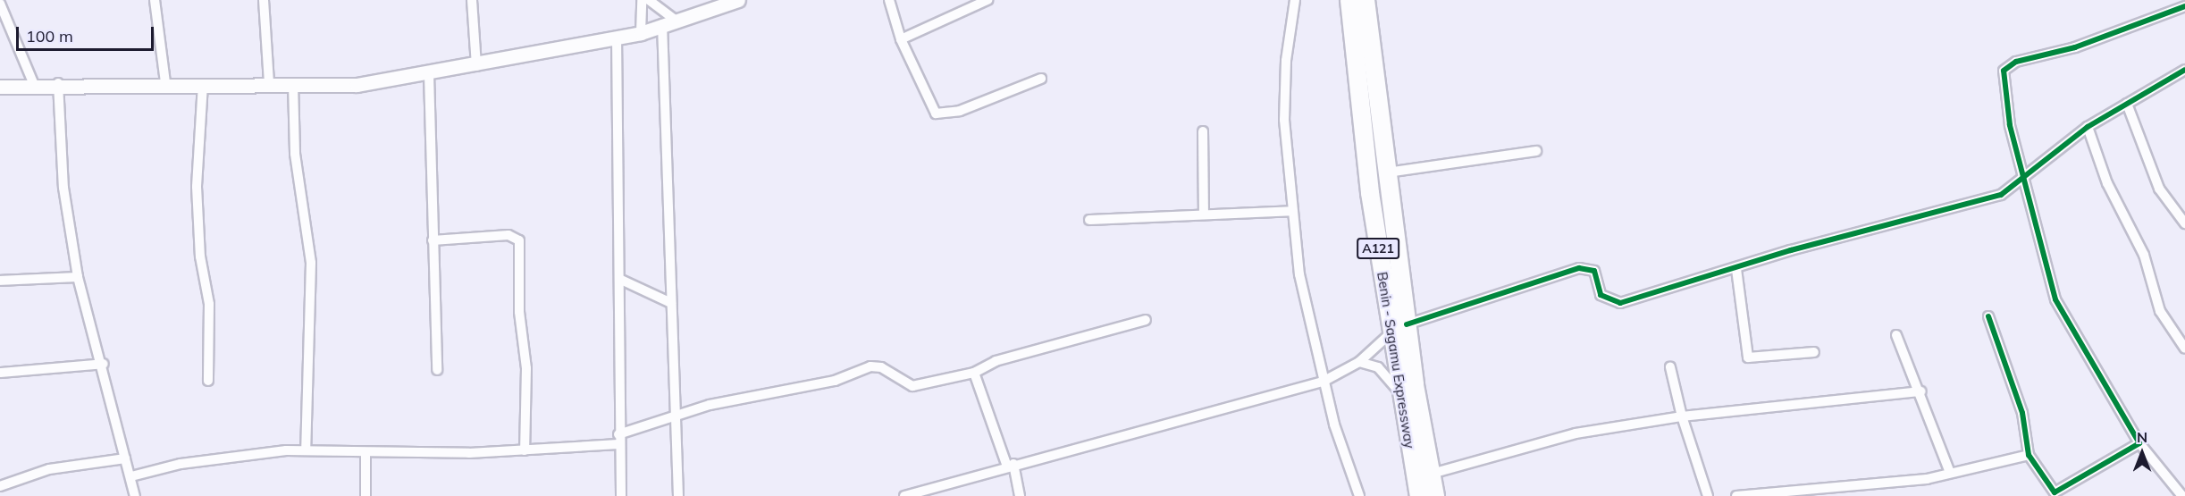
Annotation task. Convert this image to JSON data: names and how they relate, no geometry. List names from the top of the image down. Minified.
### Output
{"streets":{"highway":["A121","Benin - Sagamu Expressway"]},"scale_bar":"100 m","north":"top"}
